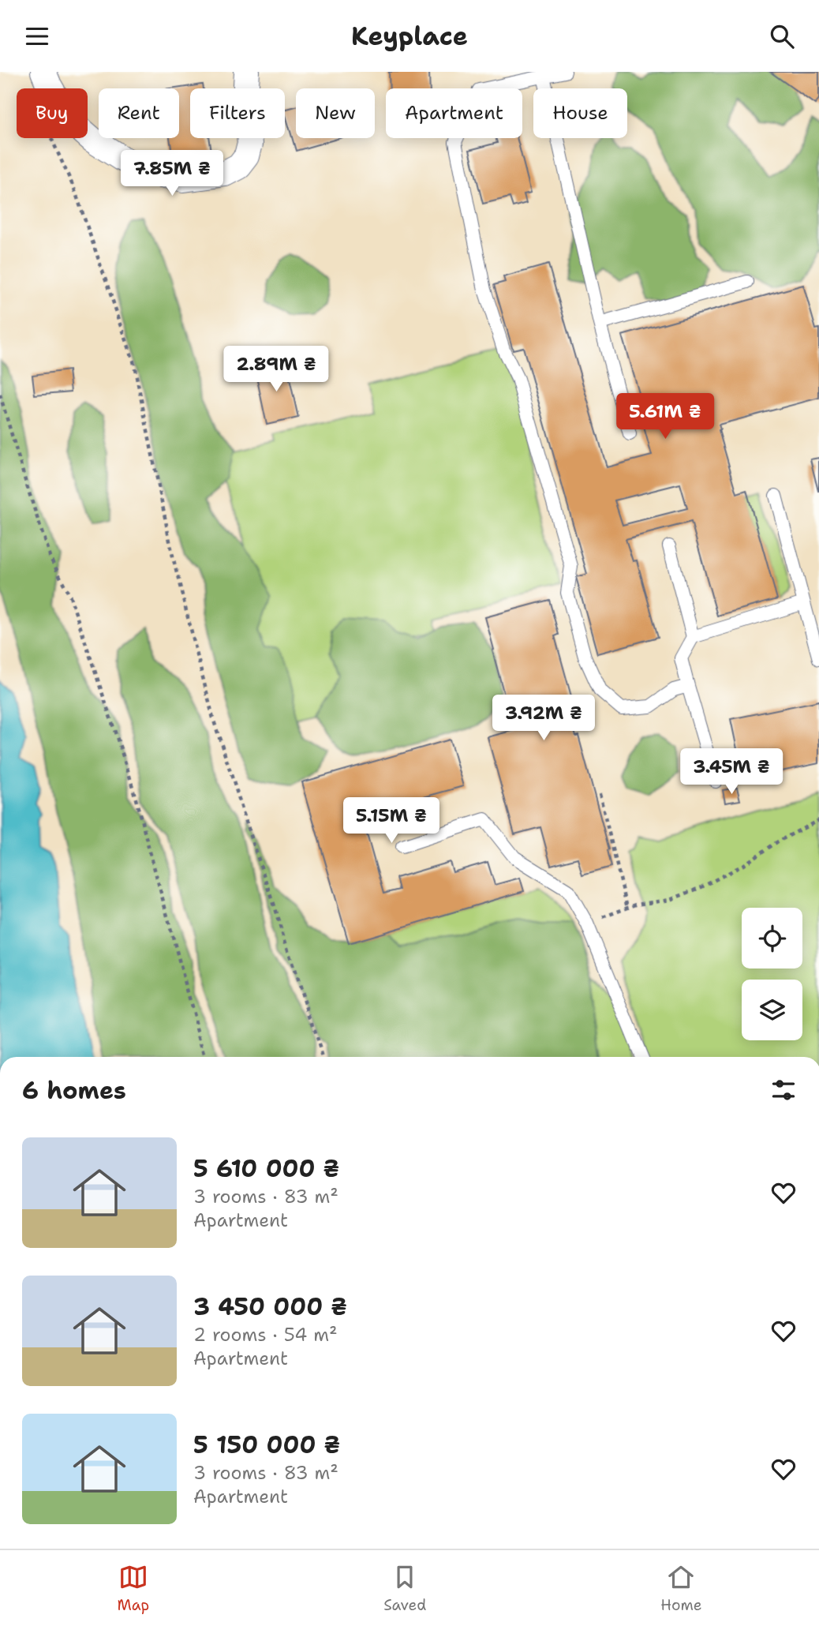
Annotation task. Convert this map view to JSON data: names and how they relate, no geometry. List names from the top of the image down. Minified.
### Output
{"page":{"header":"Keyplace","chip":["Buy","Rent","Filters","New","Apartment","House"],"price":["7.85M ₴","2.89M ₴","5.61M ₴","3.92M ₴","3.45M ₴","5.15M ₴"],"heading":"6 homes","list":[{"name":"5 610 000 ₴","note":"3 rooms · 83 m² · Apartment"},{"name":"3 450 000 ₴","note":"2 rooms · 54 m² · Apartment"},{"name":"5 150 000 ₴","note":"3 rooms · 83 m² · Apartment"}],"tabs":["Map","Saved","Home"]}}
